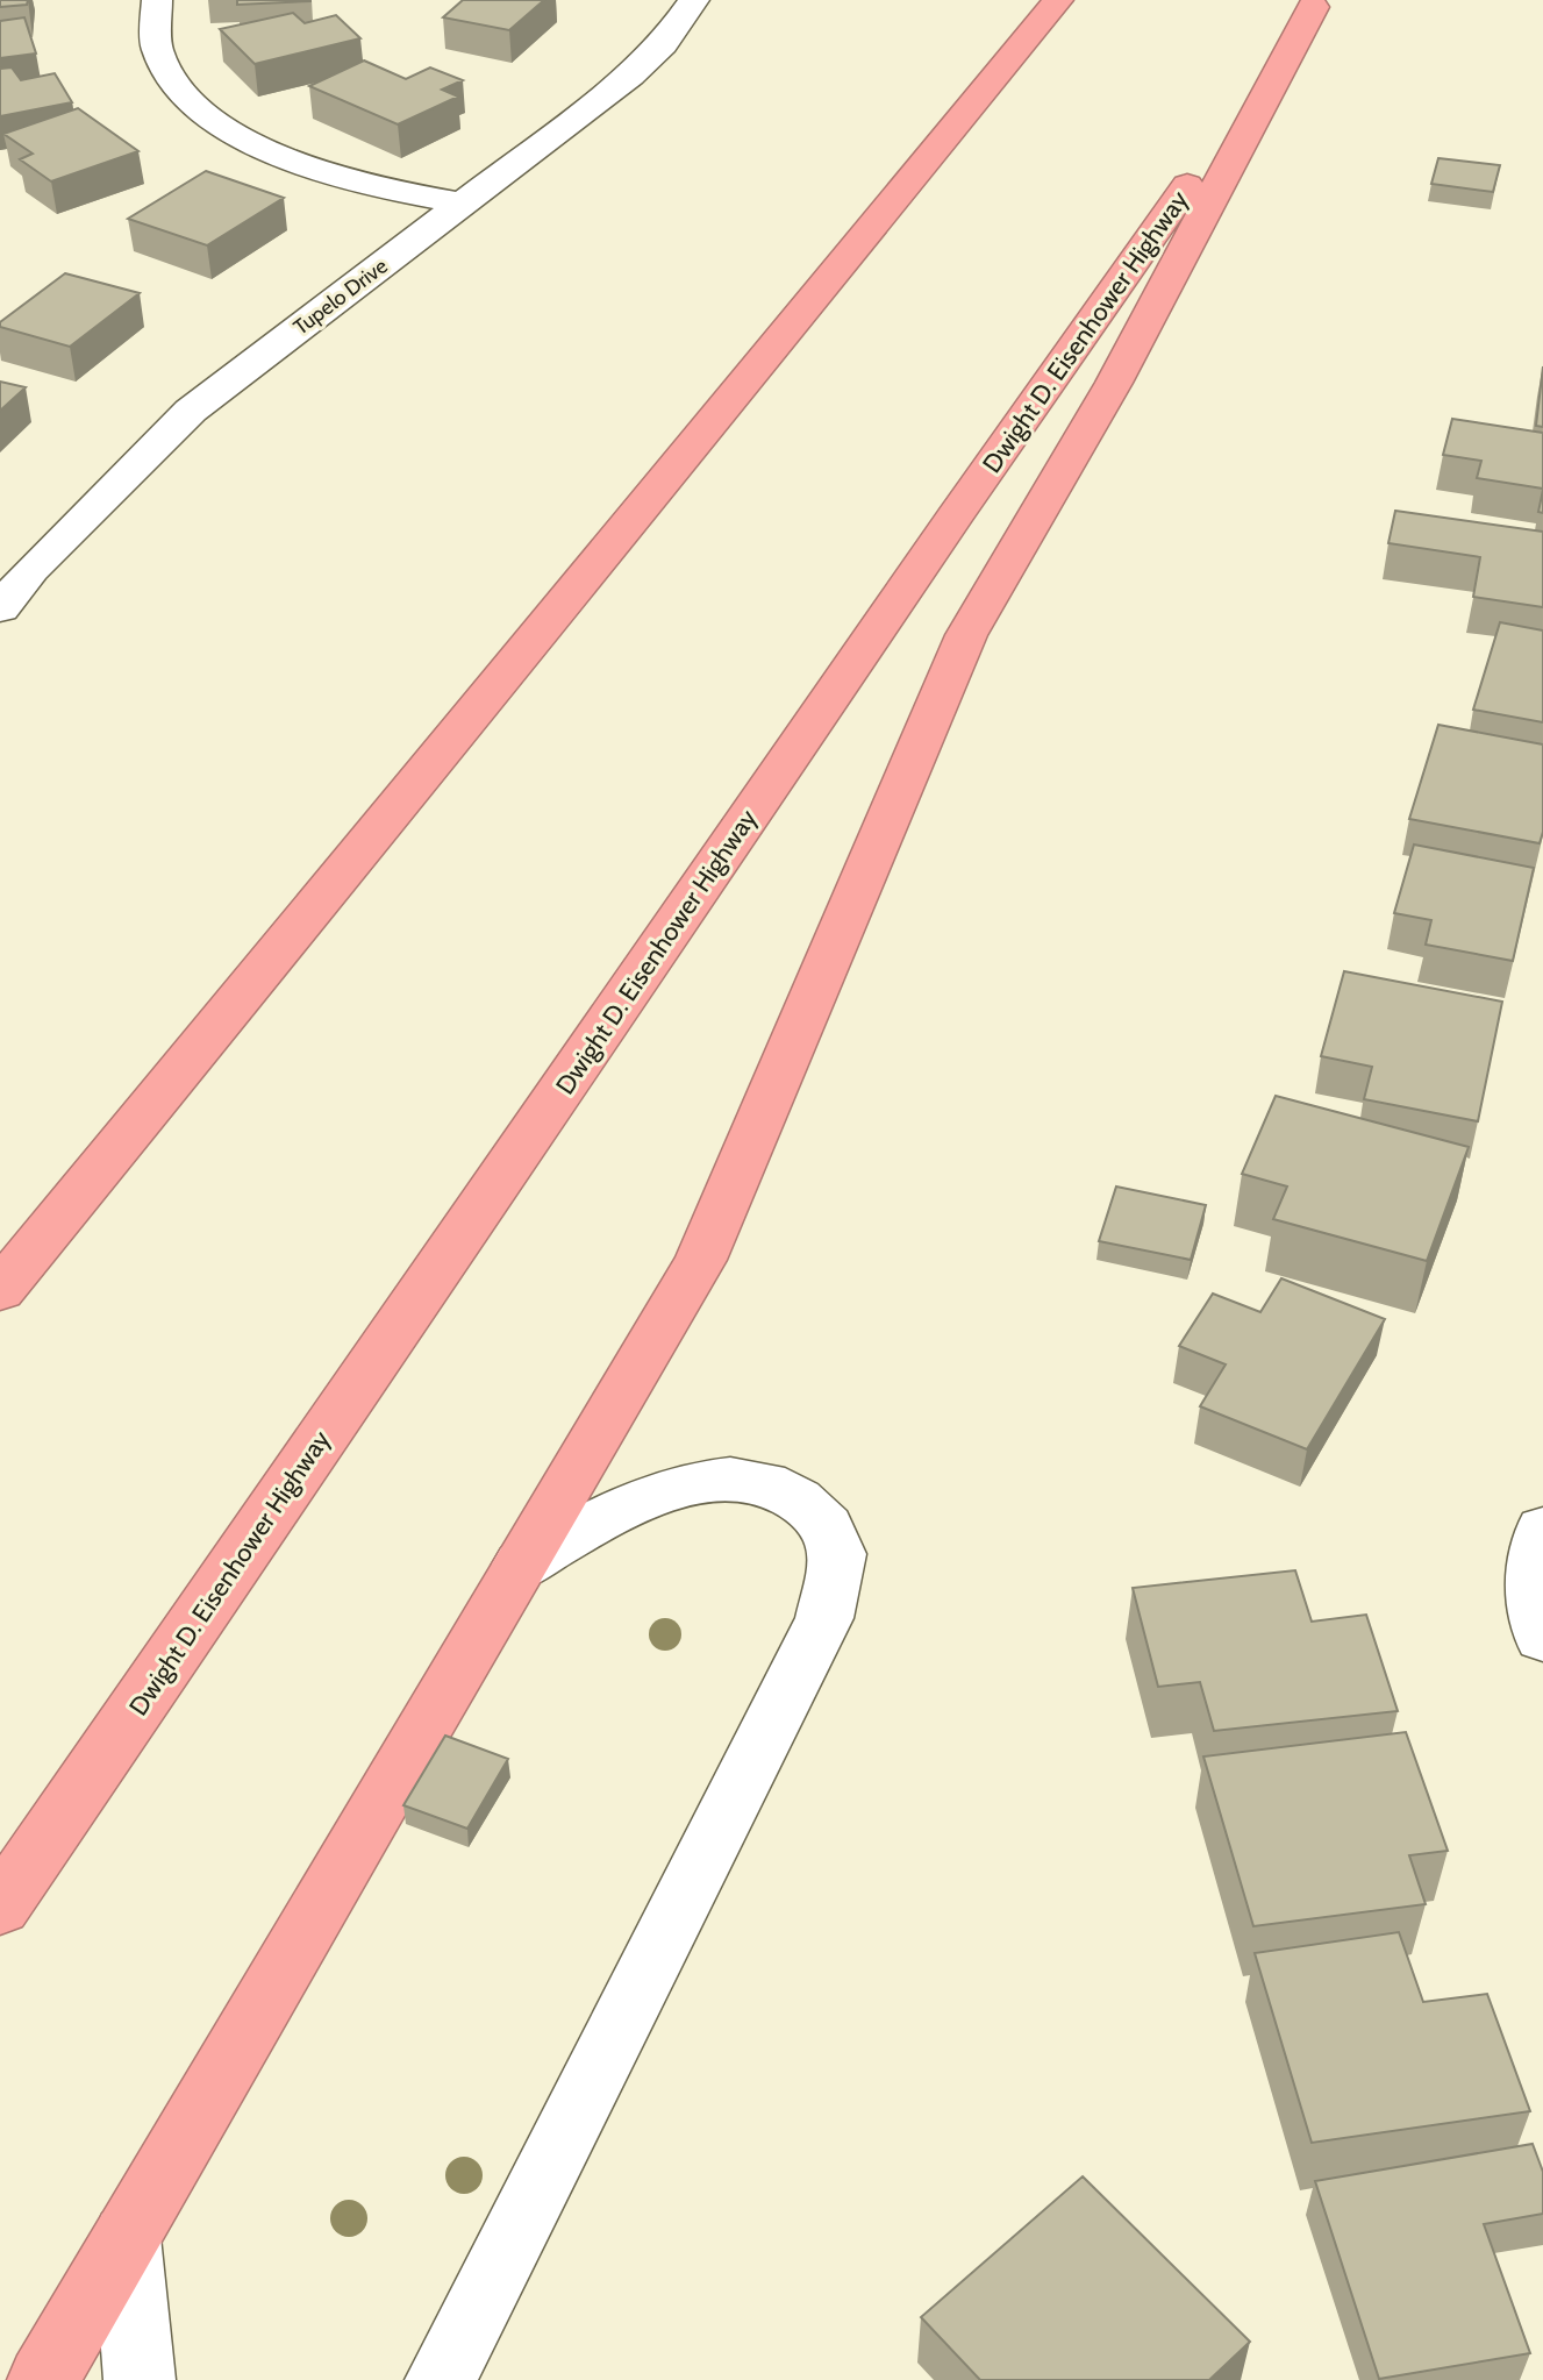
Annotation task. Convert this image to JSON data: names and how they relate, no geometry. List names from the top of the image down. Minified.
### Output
{"streets":{"highway":["Dwight D. Eisenhower Highway"],"street":["Tupelo Drive"]}}
